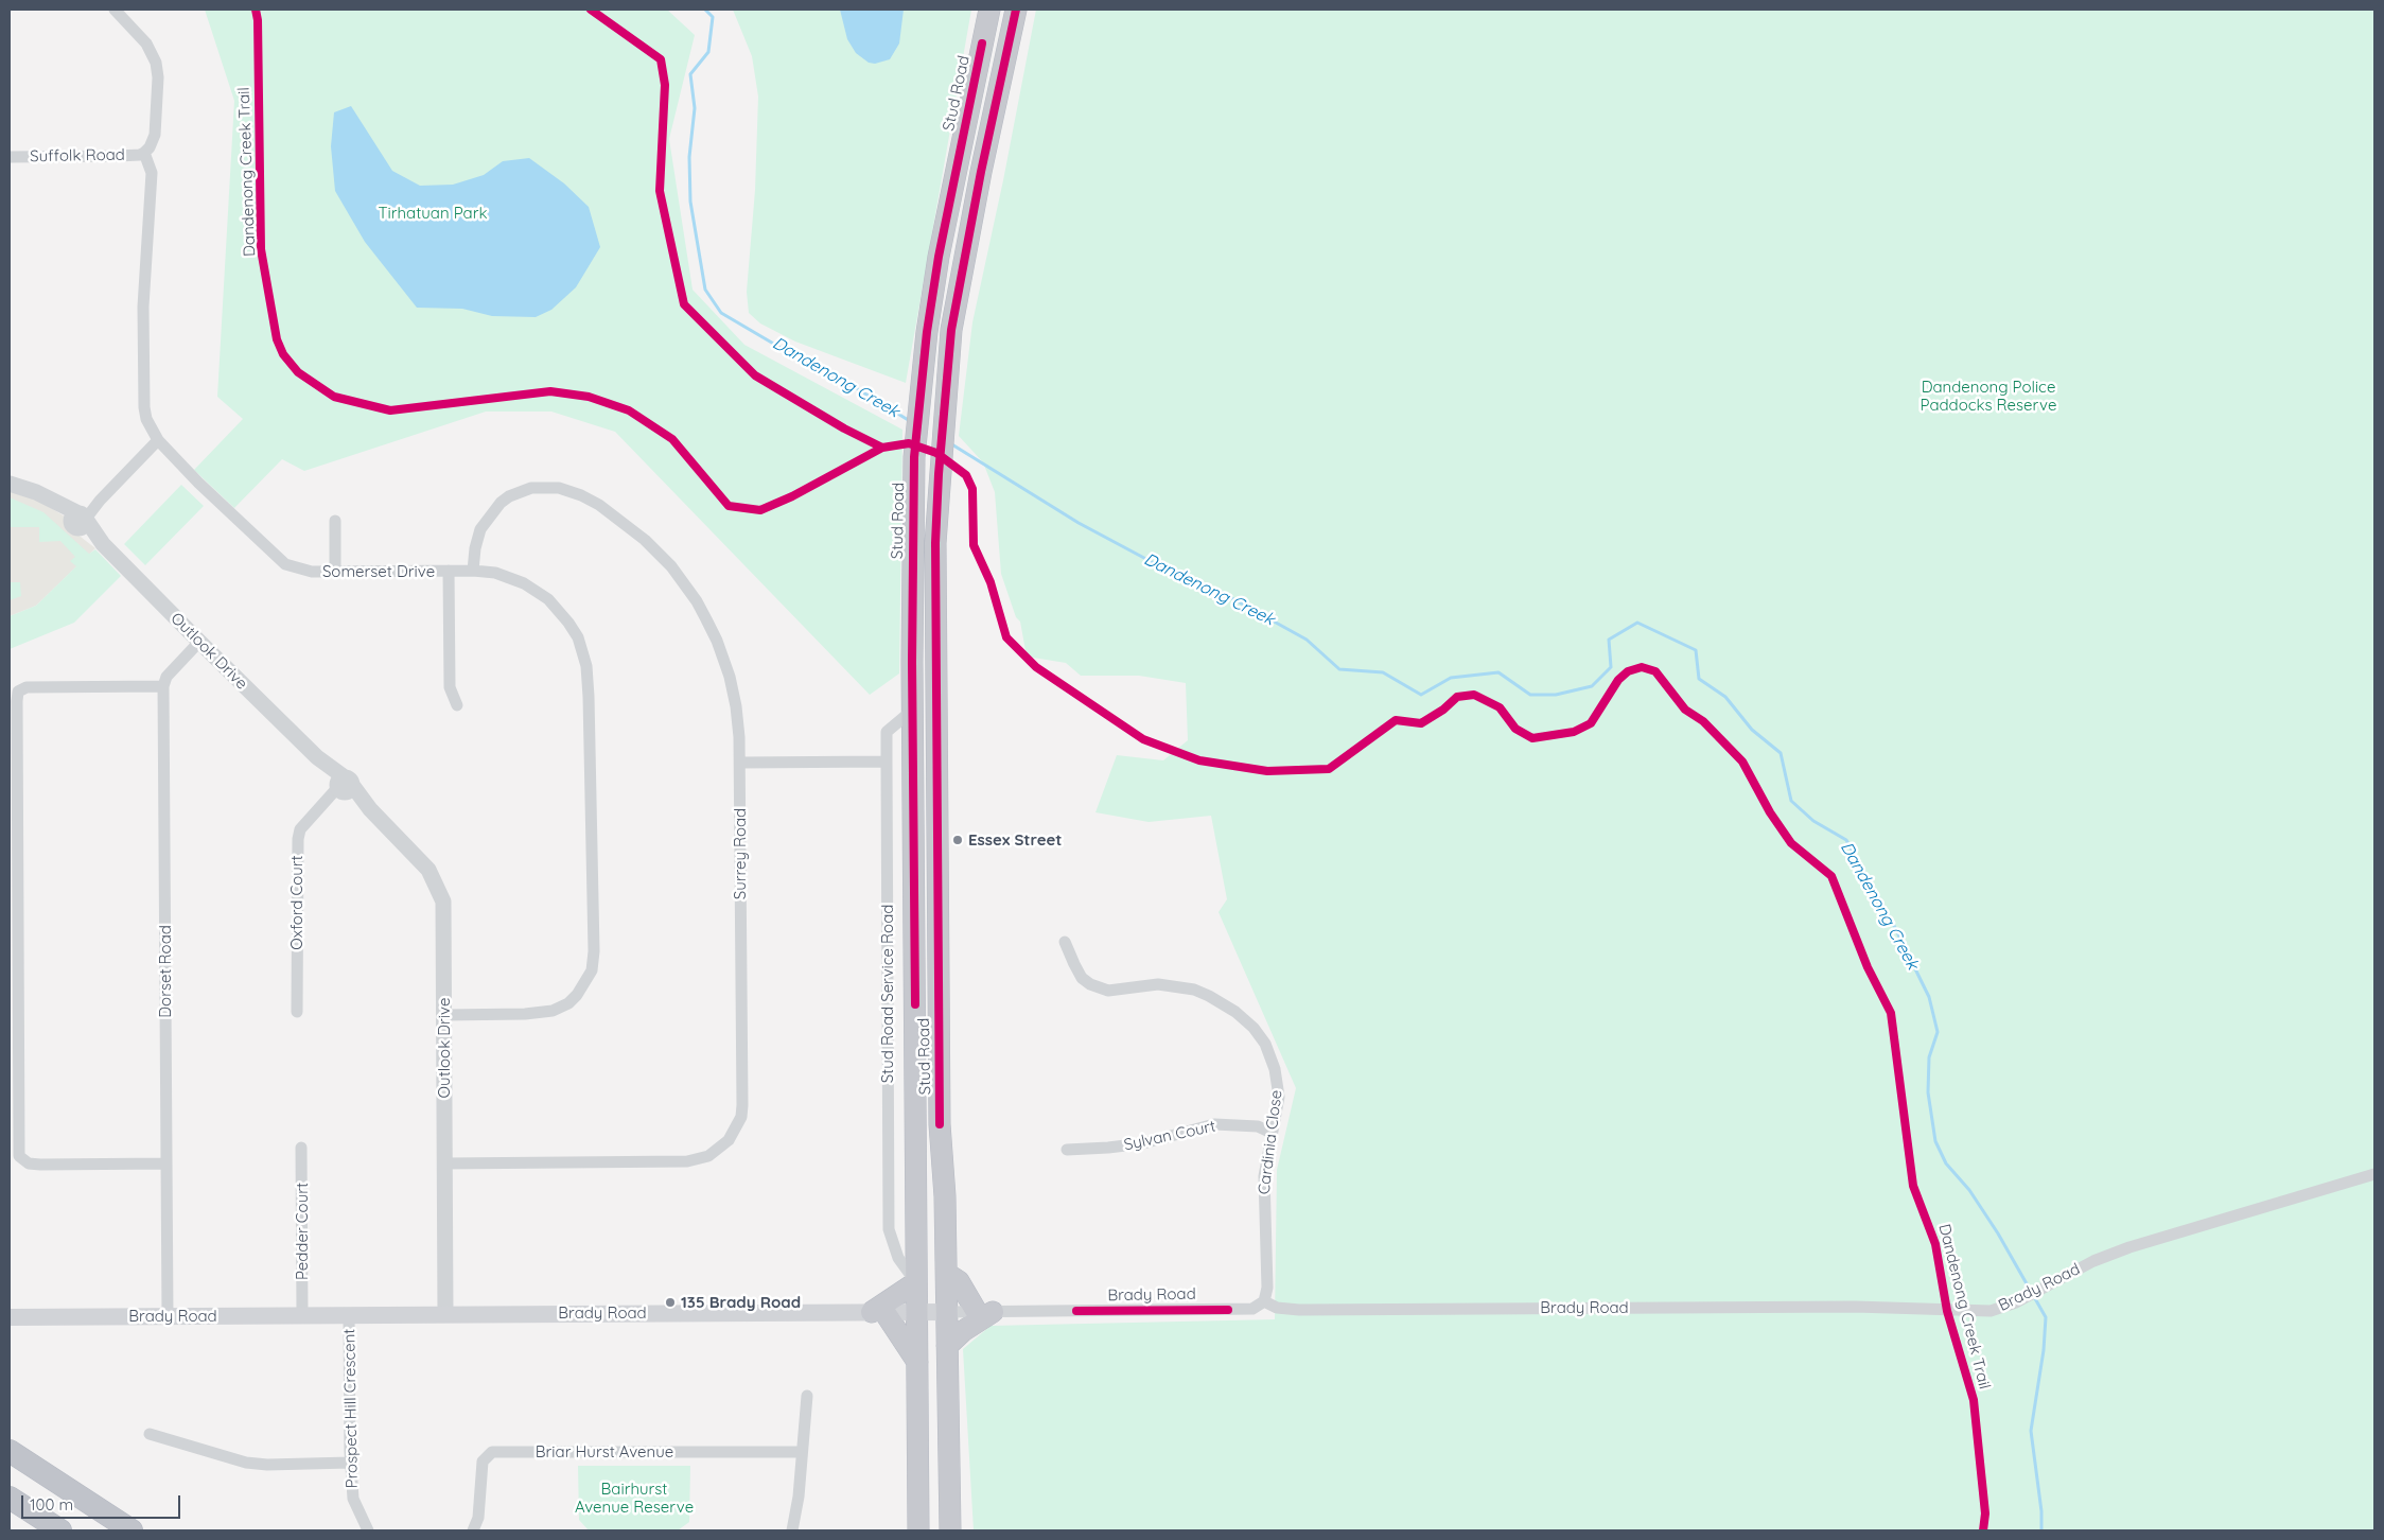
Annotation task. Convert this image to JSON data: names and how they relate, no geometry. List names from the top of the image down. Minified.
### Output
{"streets":{"highway":["Stud Road"],"main road":["Brady Road"],"street":["Suffolk Road","Somerset Drive","Outlook Drive","Surrey Road","Oxford Court","Dorset Road","Stud Road Service Road","Sylvan Court","Cardinia Close","Pedder Court","Prospect Hill Crescent","Briar Hurst Avenue"],"cycle path":["Dandenong Creek Trail"]},"crossings":[["Stud Road","Stud Road Service Road"],["Stud Road","Brady Road"],["Suffolk Road","Somerset Drive"],["Somerset Drive","Outlook Drive"],["Somerset Drive","Surrey Road"],["Outlook Drive","Surrey Road"],["Outlook Drive","Oxford Court"],["Outlook Drive","Brady Road"],["Dorset Road","Brady Road"],["Sylvan Court","Cardinia Close"],["Cardinia Close","Brady Road"],["Pedder Court","Brady Road"],["Brady Road","Prospect Hill Crescent"]],"water":["Dandenong Creek"],"parks":["Tirhatuan Park","Dandenong Police Paddocks Reserve","Bairhurst Avenue Reserve"],"places":["Essex Street","135 Brady Road"],"scale_bar":"100 m"}
